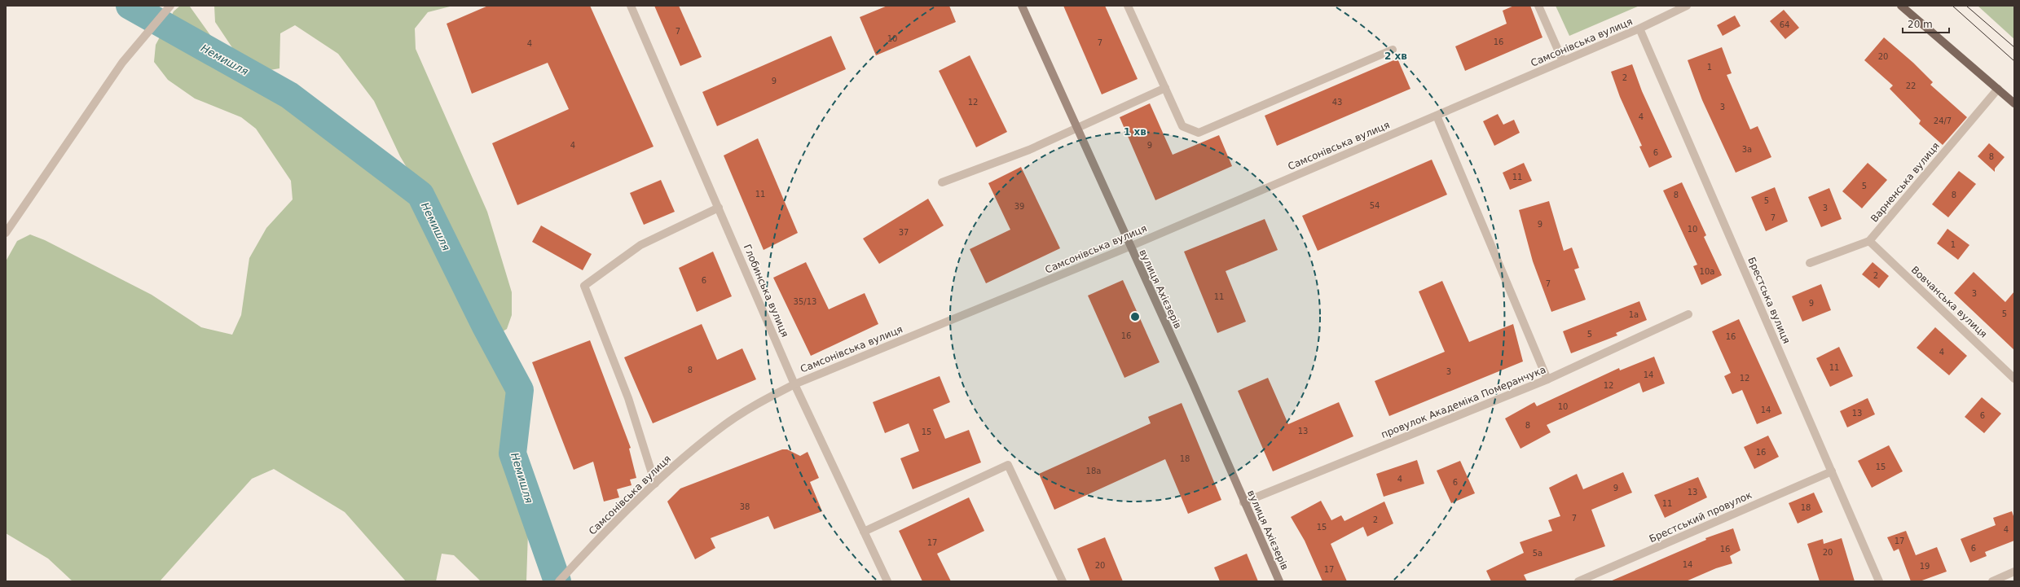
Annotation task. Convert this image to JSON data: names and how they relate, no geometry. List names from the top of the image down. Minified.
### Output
{"streets":{"main road":["вулиця Ахієзерів"],"street":["Самсонівська вулиця","Варненська вулиця","Глобинська вулиця","Брестська вулиця","Вовчанська вулиця","провулок Академіка Померанчука","Брестський провулок"]},"crossings":[["Самсонівська вулиця","вулиця Ахієзерів"],["Самсонівська вулиця","Глобинська вулиця"],["Самсонівська вулиця","Брестська вулиця"],["Варненська вулиця","Вовчанська вулиця"],["вулиця Ахієзерів","провулок Академіка Померанчука"],["Брестська вулиця","Брестський провулок"]],"water":["Немишля"],"house_numbers":["64","7","10","16","7","4","20","1","2","9","22","12","43","3","4","24/7","4","9","3а","6","8","11","5","11","8","8","5","54","39","3","7","9","10","37","1","10а","2","6","7","3","11","35/13","9","5","1а","5","16","16","4","11","8","3","14","12","12","10","14","13","6","8","13","15","16","18","15","18а","4","6","9","13","11","38","18","7","2","15","4","17","17","6","16","20","5а","14","20","19","17"],"scale_bar":"20 m","rings":["2 хв","1 хв"]}
